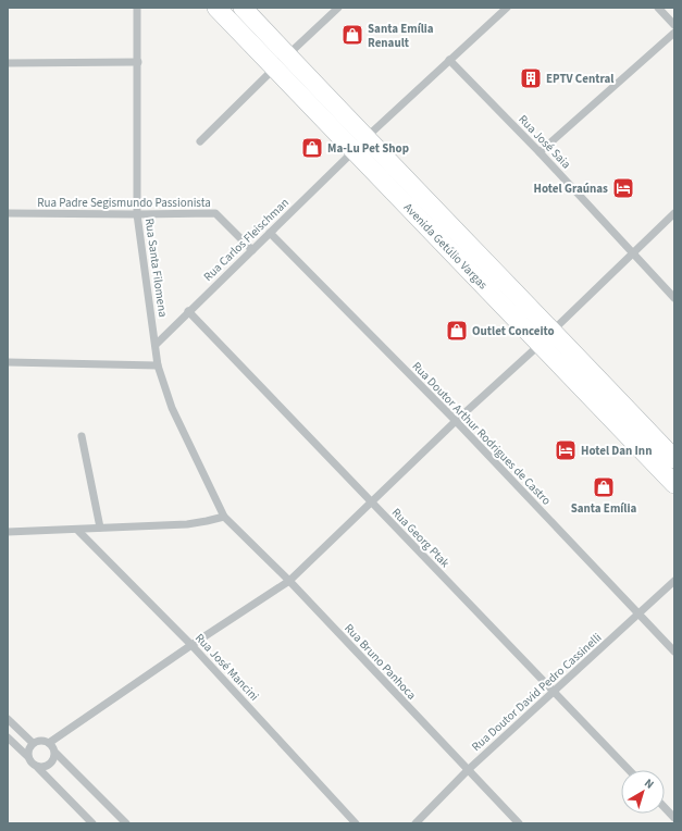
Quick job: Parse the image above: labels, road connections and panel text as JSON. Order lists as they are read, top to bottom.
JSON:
{
  "streets": {
    "main road": ["Avenida Getúlio Vargas"],
    "street": [
      "Rua José Saia",
      "Rua Padre Segismundo Passionista",
      "Rua Carlos Fleischman",
      "Rua Santa Filomena",
      "Rua Doutor Arthur Rodrigues de Castro",
      "Rua Georg Ptak",
      "Rua Bruno Panhoca",
      "Rua José Mancini",
      "Rua Doutor David Pedro Cassinelli"
    ]
  },
  "crossings": [
    ["Rua Padre Segismundo Passionista", "Rua Carlos Fleischman"],
    ["Rua Padre Segismundo Passionista", "Rua Santa Filomena"],
    ["Rua Carlos Fleischman", "Avenida Getúlio Vargas"],
    ["Rua Carlos Fleischman", "Rua Santa Filomena"],
    ["Rua Carlos Fleischman", "Rua Doutor Arthur Rodrigues de Castro"],
    ["Rua Carlos Fleischman", "Rua Georg Ptak"],
    ["Rua Santa Filomena", "Rua Bruno Panhoca"],
    ["Rua Doutor Arthur Rodrigues de Castro", "Rua Doutor David Pedro Cassinelli"],
    ["Rua Georg Ptak", "Rua Doutor David Pedro Cassinelli"],
    ["Rua Bruno Panhoca", "Rua Doutor David Pedro Cassinelli"]
  ],
  "places": {
    "shop": [
      "Santa Emília Renault",
      "Ma-Lu Pet Shop",
      "Outlet Conceito",
      "Santa Emília"
    ],
    "building": ["EPTV Central"],
    "hotel": ["Hotel Graúnas", "Hotel Dan Inn"]
  },
  "north": "top right"
}
